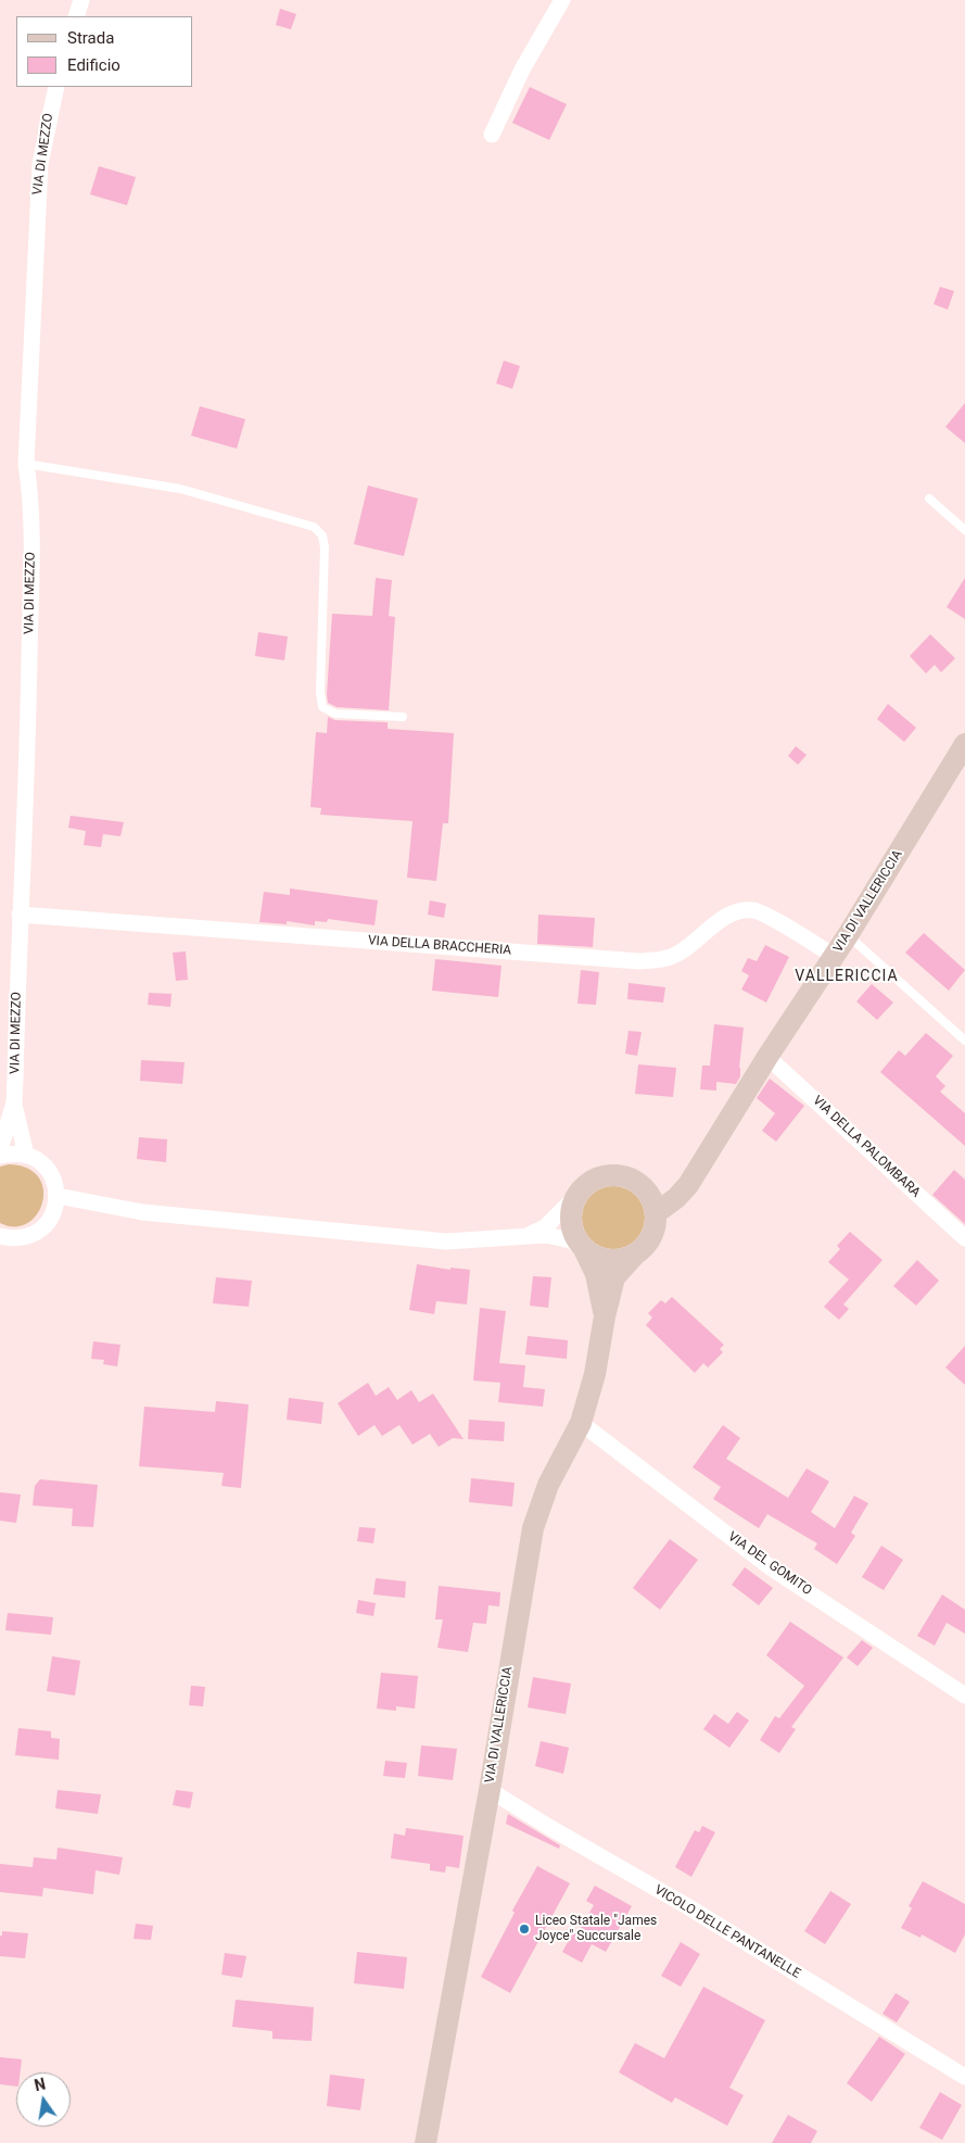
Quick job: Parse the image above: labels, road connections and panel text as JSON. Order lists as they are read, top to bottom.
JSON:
{
  "streets": {
    "street": [
      "VIA DI MEZZO",
      "VIA DI VALLERICCIA",
      "VIA DELLA BRACCHERIA",
      "VIA DELLA PALOMBARA",
      "VIA DEL GOMITO",
      "VICOLO DELLE PANTANELLE"
    ]
  },
  "crossings": [
    ["VIA DI MEZZO", "VIA DELLA BRACCHERIA"],
    ["VIA DI VALLERICCIA", "VIA DELLA BRACCHERIA"],
    ["VIA DI VALLERICCIA", "VIA DELLA PALOMBARA"],
    ["VIA DI VALLERICCIA", "VIA DEL GOMITO"],
    ["VIA DI VALLERICCIA", "VICOLO DELLE PANTANELLE"]
  ],
  "districts": ["VALLERICCIA"],
  "places": ["Liceo Statale \"James Joyce\" Succursale"],
  "legend": ["Strada", "Edificio"],
  "north": "top"
}
